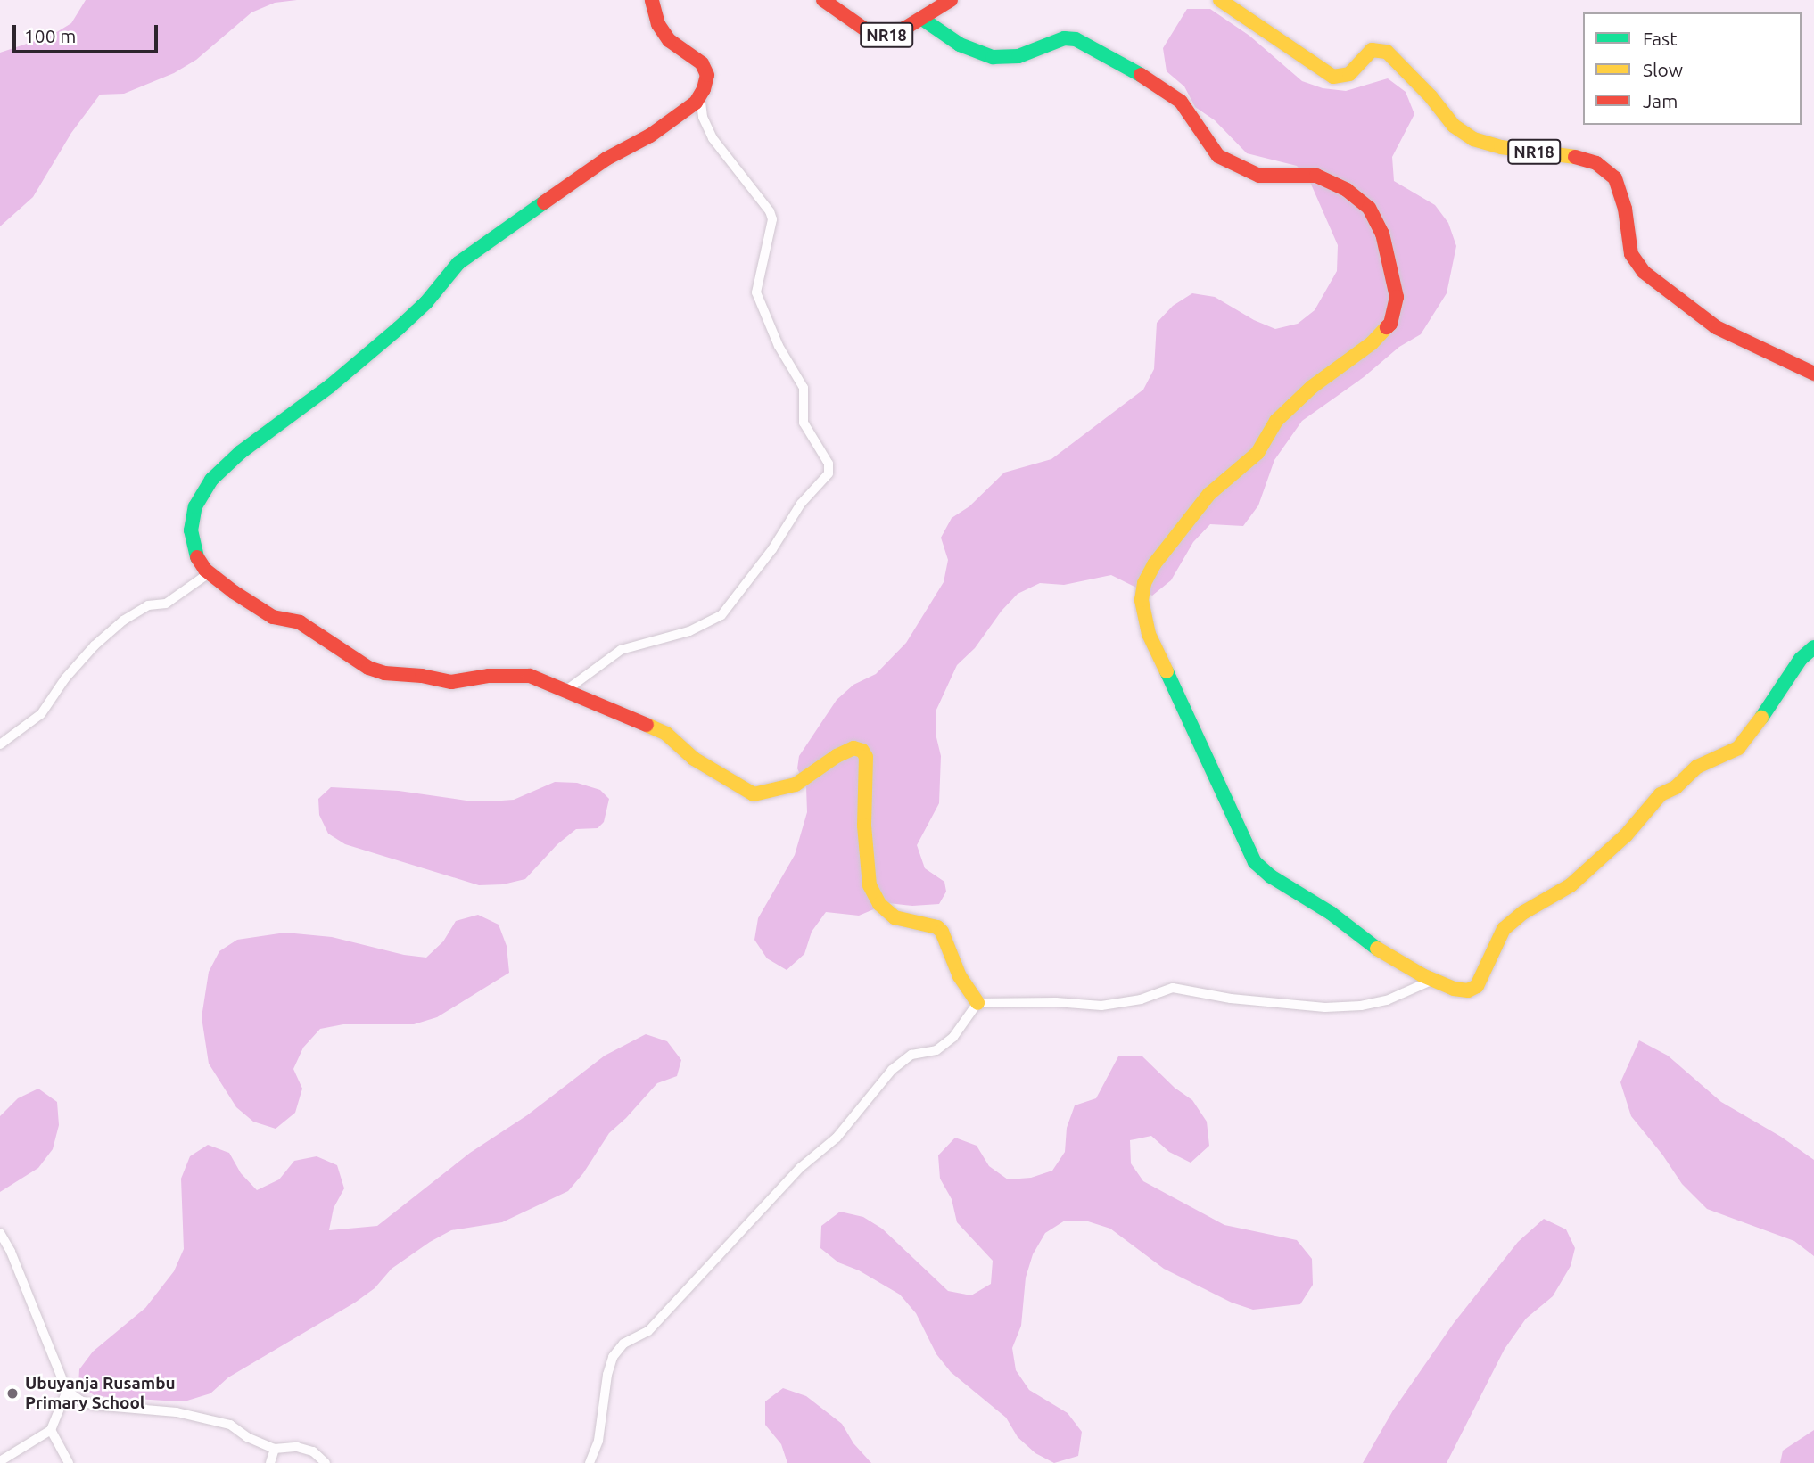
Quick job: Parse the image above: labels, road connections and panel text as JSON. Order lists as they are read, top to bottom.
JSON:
{
  "streets": {
    "street": ["NR18"]
  },
  "places": ["Ubuyanja Rusambu Primary School"],
  "legend": ["Fast", "Slow", "Jam"],
  "scale_bar": "100 m"
}
